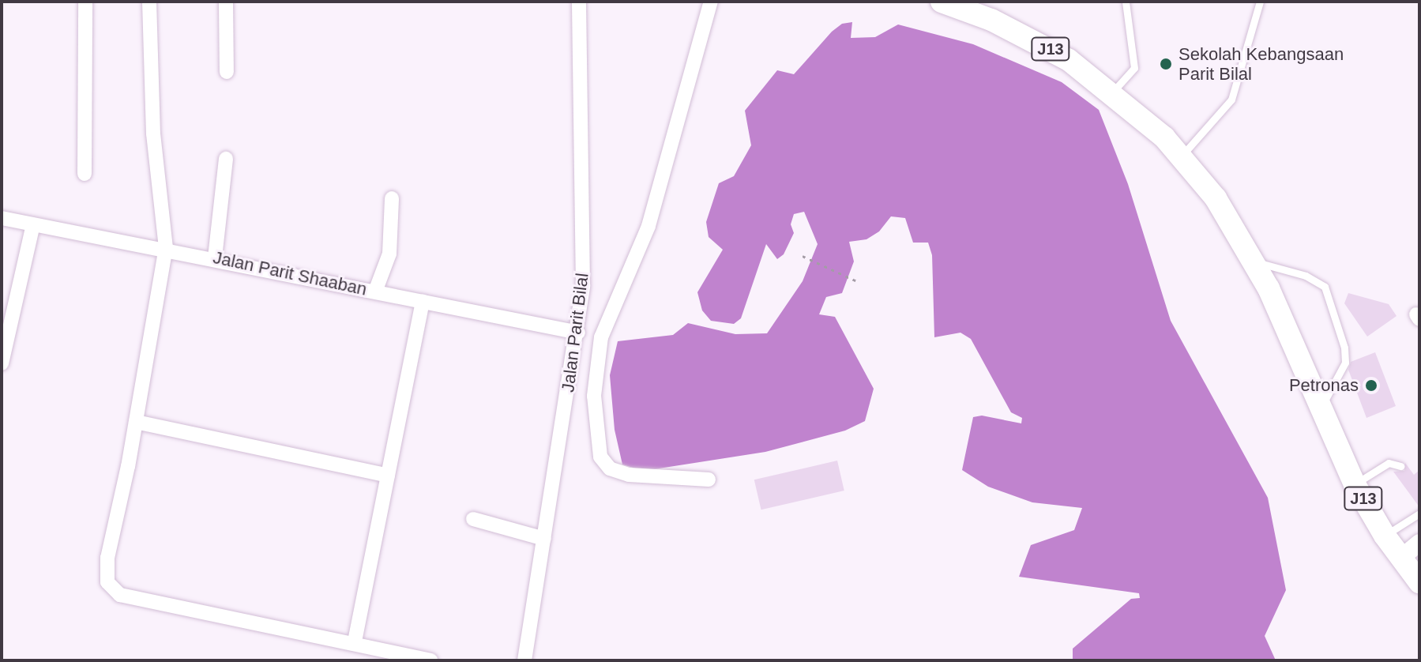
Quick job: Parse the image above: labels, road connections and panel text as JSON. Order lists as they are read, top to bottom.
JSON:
{
  "streets": {
    "main road": ["J13"],
    "street": ["Jalan Parit Shaaban", "Jalan Parit Bilal"]
  },
  "crossings": [
    ["Jalan Parit Shaaban", "Jalan Parit Bilal"]
  ],
  "places": ["Sekolah Kebangsaan Parit Bilal", "Petronas"]
}
